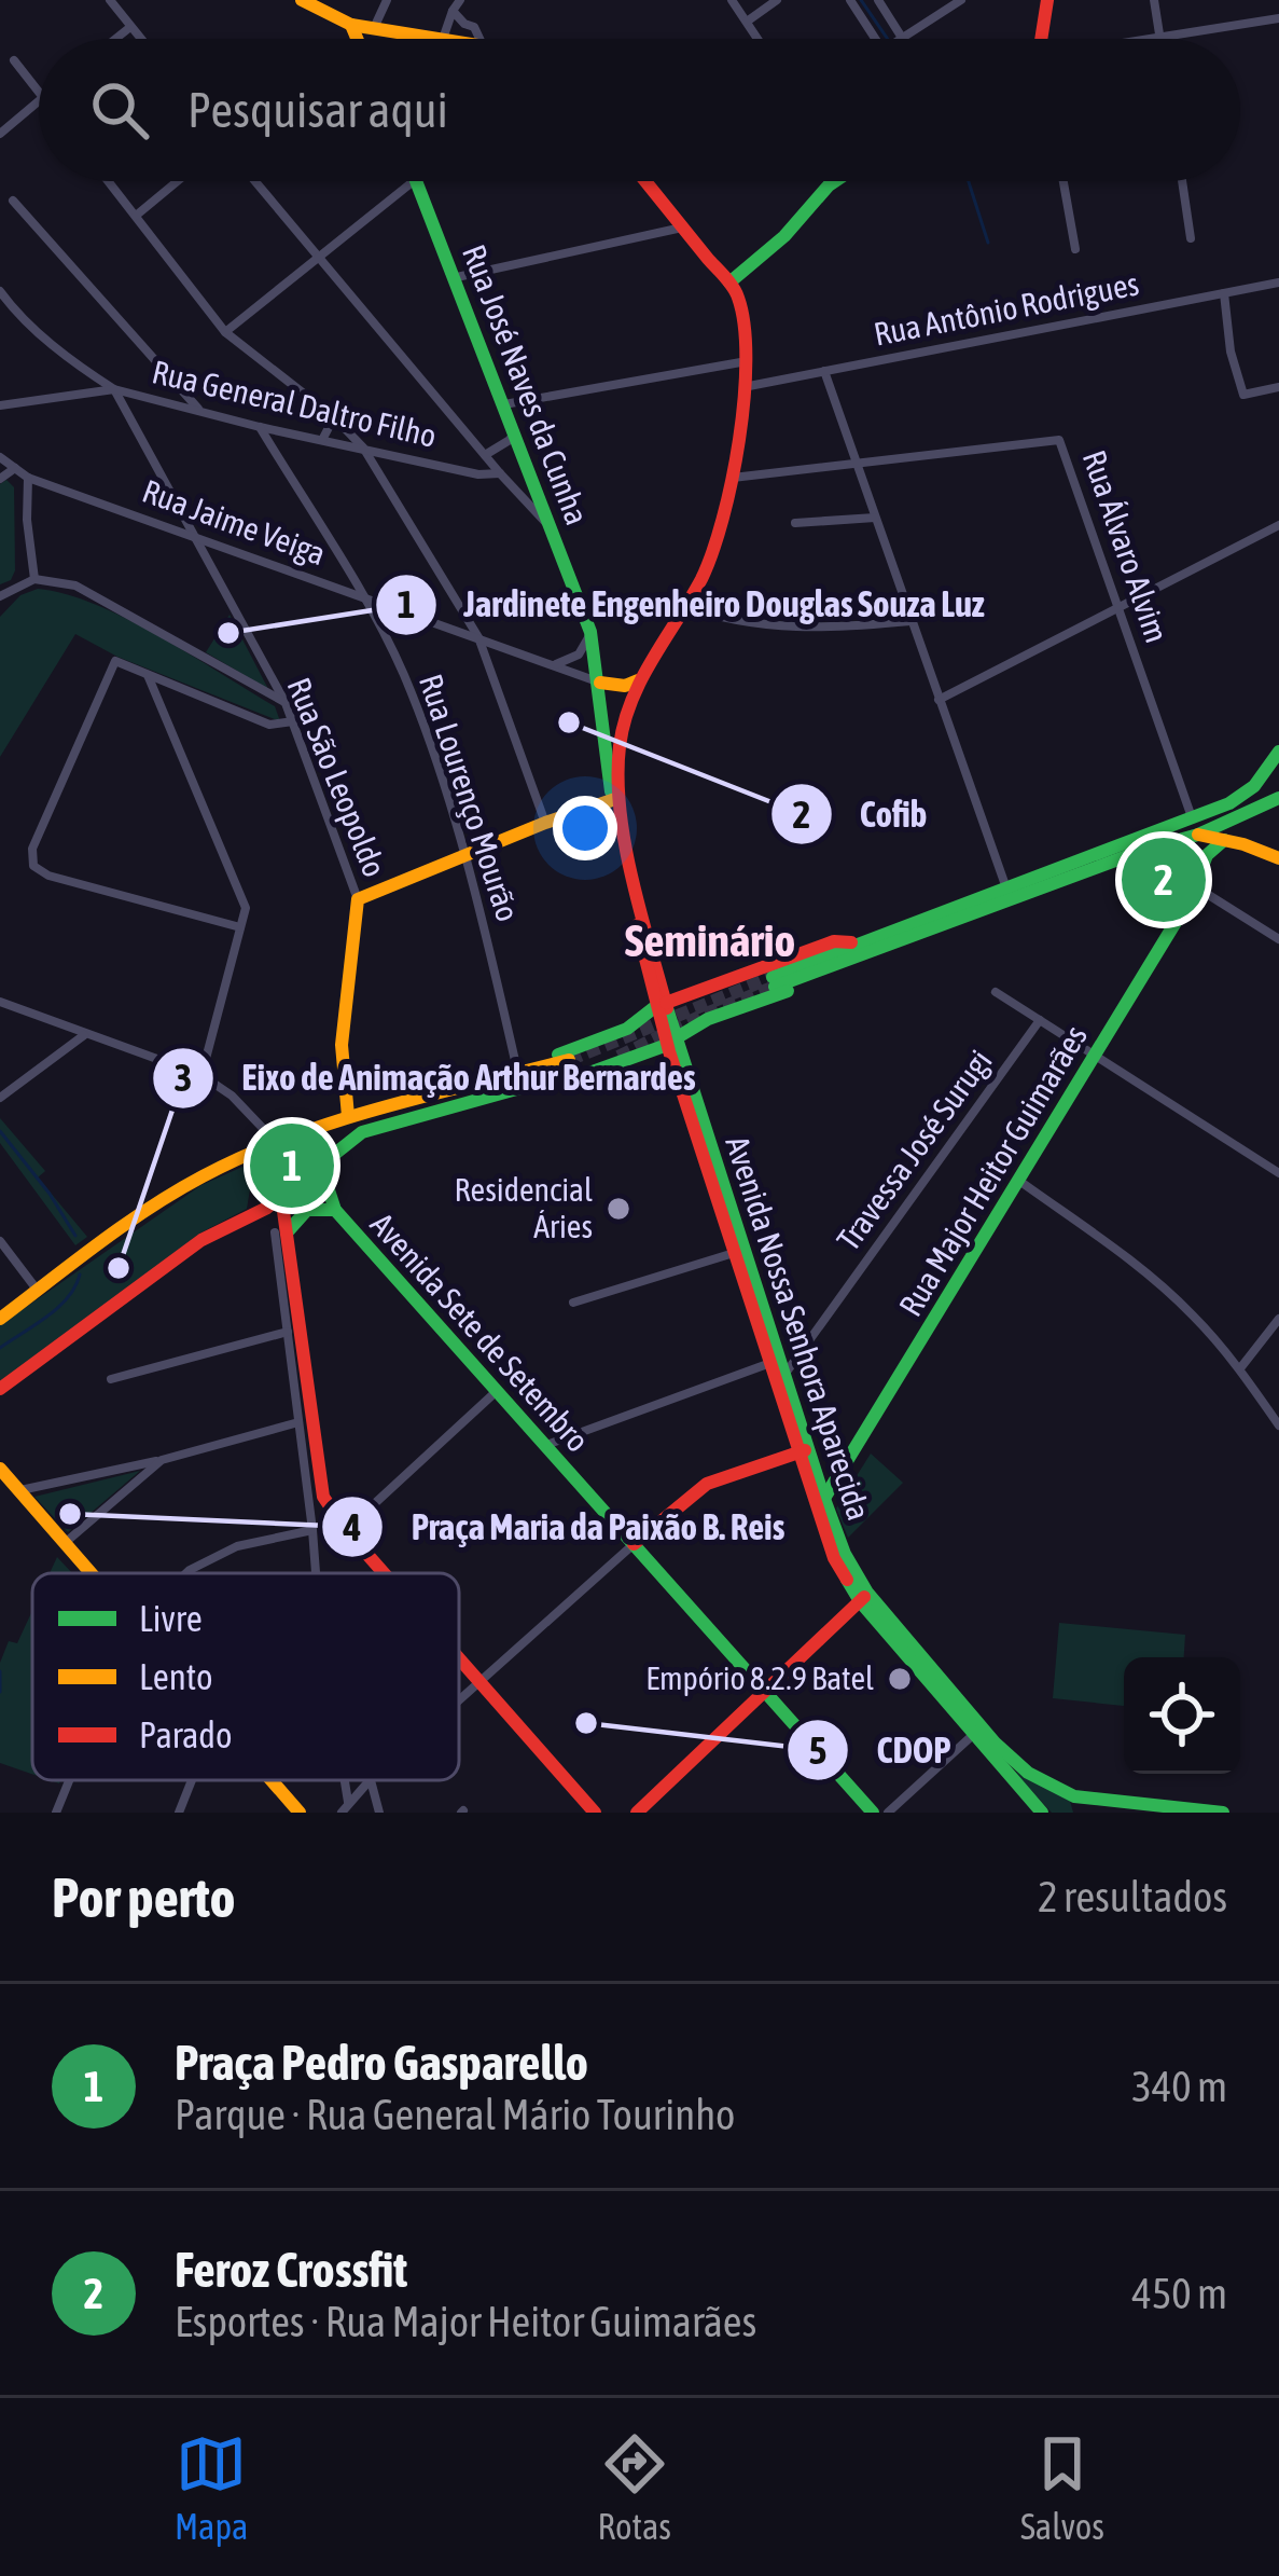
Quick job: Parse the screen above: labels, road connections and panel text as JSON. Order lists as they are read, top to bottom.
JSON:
{
  "streets": {
    "main road": [
      "Rua José Naves da Cunha",
      "Rua Álvaro Alvim",
      "Rua São Leopoldo",
      "Rua Major Heitor Guimarães",
      "Avenida Nossa Senhora Aparecida",
      "Avenida Sete de Setembro"
    ],
    "street": [
      "Rua Antônio Rodrigues",
      "Rua General Daltro Filho",
      "Rua Jaime Veiga",
      "Rua Lourenço Mourão",
      "Travessa José Surugi"
    ]
  },
  "crossings": [
    ["Rua Antônio Rodrigues", "Avenida Nossa Senhora Aparecida"],
    ["Rua José Naves da Cunha", "Rua Jaime Veiga"],
    ["Rua José Naves da Cunha", "Avenida Nossa Senhora Aparecida"],
    ["Rua General Daltro Filho", "Rua São Leopoldo"],
    ["Rua General Daltro Filho", "Rua Lourenço Mourão"],
    ["Rua Jaime Veiga", "Rua São Leopoldo"],
    ["Rua Jaime Veiga", "Rua Lourenço Mourão"],
    ["Rua Álvaro Alvim", "Avenida Nossa Senhora Aparecida"],
    ["Travessa José Surugi", "Avenida Nossa Senhora Aparecida"],
    ["Rua Major Heitor Guimarães", "Avenida Nossa Senhora Aparecida"]
  ],
  "districts": ["Seminário"],
  "places": [
    "Jardinete Engenheiro Douglas Souza Luz",
    "Cofib",
    "Residencial Áries",
    "Eixo de Animação Arthur Bernardes",
    "Praça Maria da Paixão B. Reis",
    "Empório 8.2.9 Batel",
    "CDOP"
  ],
  "legend": ["Livre", "Lento", "Parado"],
  "page": {
    "search": "Pesquisar aqui",
    "pins": ["2", "1"],
    "heading": ["Por perto", "2 resultados"],
    "list": [
      {
        "mark": "1",
        "name": "Praça Pedro Gasparello",
        "note": "Parque · Rua General Mário Tourinho",
        "value": "340 m"
      },
      {
        "mark": "2",
        "name": "Feroz Crossfit",
        "note": "Esportes · Rua Major Heitor Guimarães",
        "value": "450 m"
      }
    ],
    "nav": ["Mapa", "Rotas", "Salvos"]
  }
}
